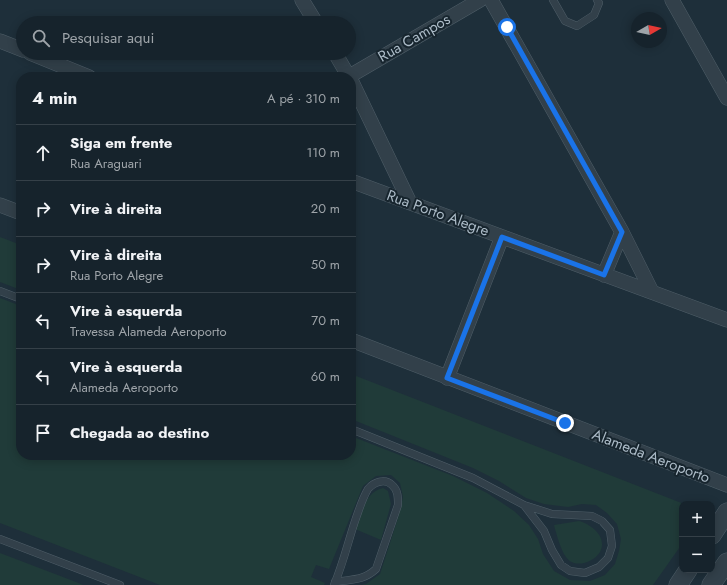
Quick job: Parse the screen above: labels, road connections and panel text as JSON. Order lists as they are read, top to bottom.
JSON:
{
  "streets": {
    "street": ["Rua Campos", "Rua Porto Alegre", "Alameda Aeroporto"]
  },
  "north": "right",
  "page": {
    "search": "Pesquisar aqui",
    "heading": ["4 min", "A pé · 310 m"],
    "list": [
      ["Siga em frente", "Rua Araguari", "110 m"],
      ["Vire à direita", "20 m"],
      ["Vire à direita", "Rua Porto Alegre", "50 m"],
      ["Vire à esquerda", "Travessa Alameda Aeroporto", "70 m"],
      ["Vire à esquerda", "Alameda Aeroporto", "60 m"],
      "Chegada ao destino"
    ],
    "map_buttons": ["+", "−"]
  }
}
